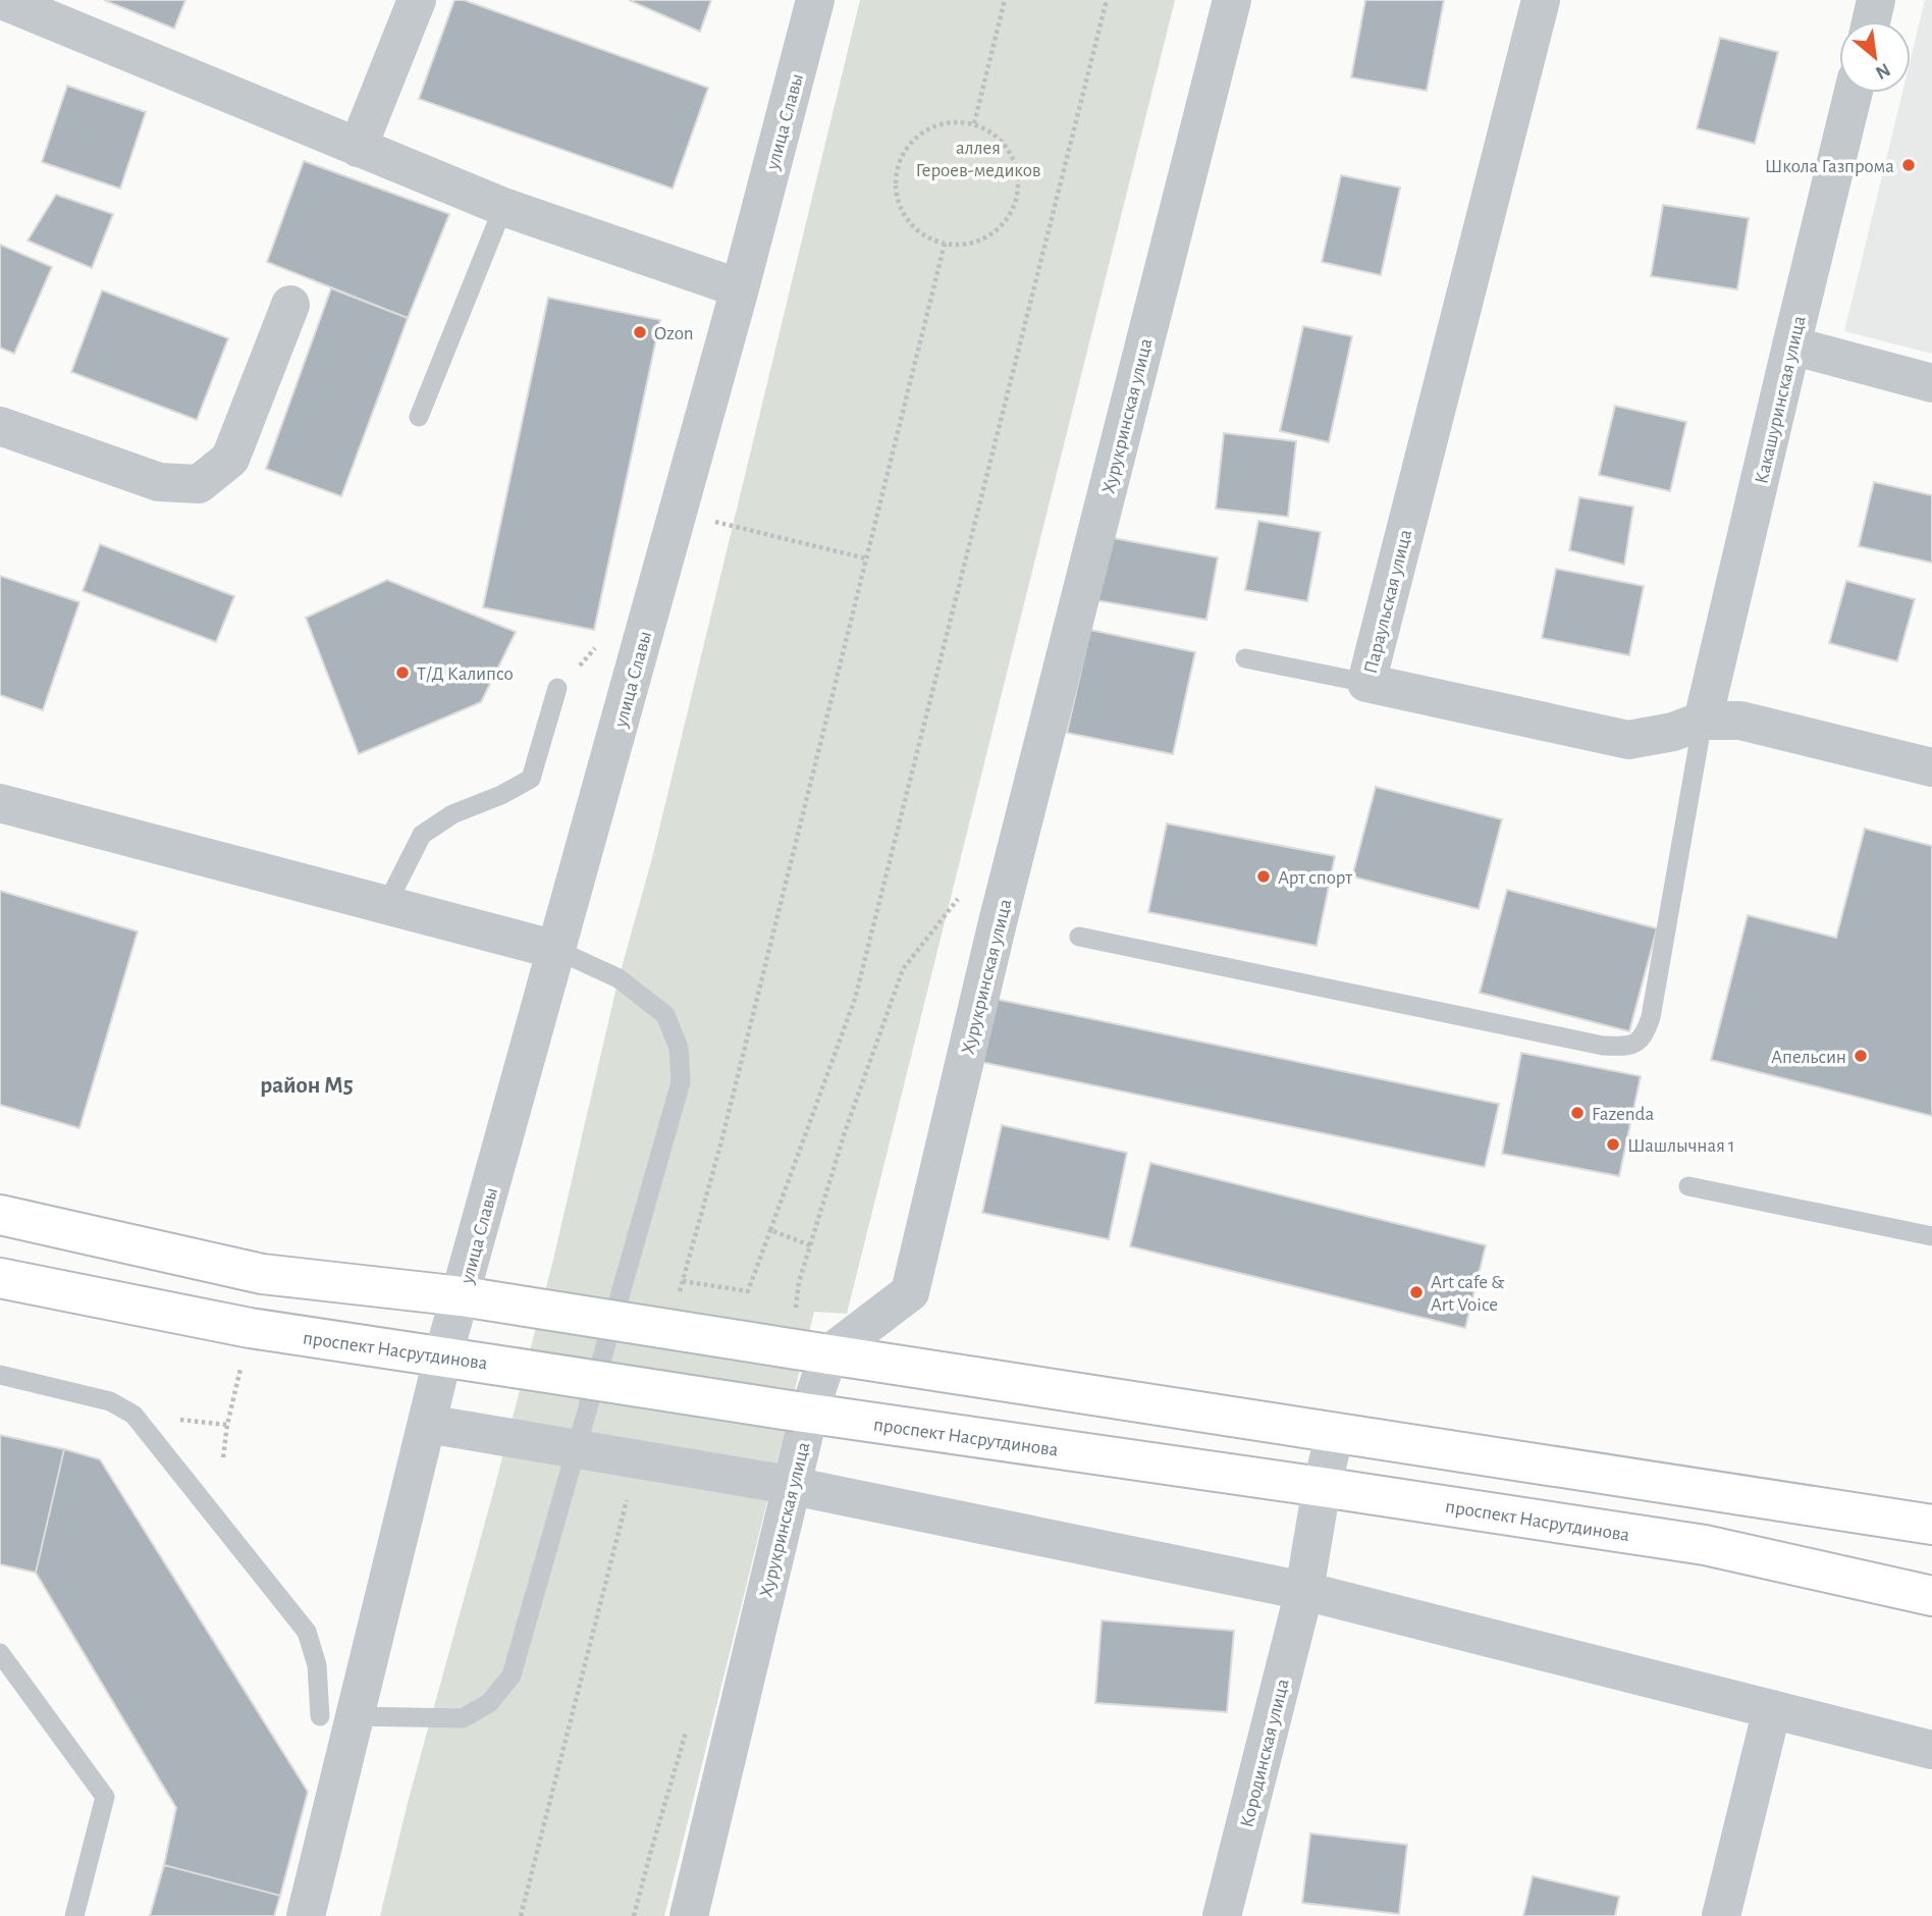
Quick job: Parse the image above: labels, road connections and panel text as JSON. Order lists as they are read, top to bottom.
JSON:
{
  "streets": {
    "main road": ["проспект Насрутдинова"],
    "street": [
      "улица Славы",
      "Какашуринская улица",
      "Хурукринская улица",
      "Параульская улица",
      "Кородинская улица"
    ]
  },
  "crossings": [
    ["улица Славы", "проспект Насрутдинова"],
    ["Какашуринская улица", "Параульская улица"],
    ["Хурукринская улица", "проспект Насрутдинова"],
    ["проспект Насрутдинова", "Кородинская улица"]
  ],
  "districts": ["район М5"],
  "parks": ["аллея Героев-медиков"],
  "places": [
    "Школа Газпрома",
    "Ozon",
    "Т/Д Калипсо",
    "Арт спорт",
    "Апельсин",
    "Fazenda",
    "Шашлычная 1",
    "Art cafe & Art Voice"
  ],
  "north": "bottom right"
}
